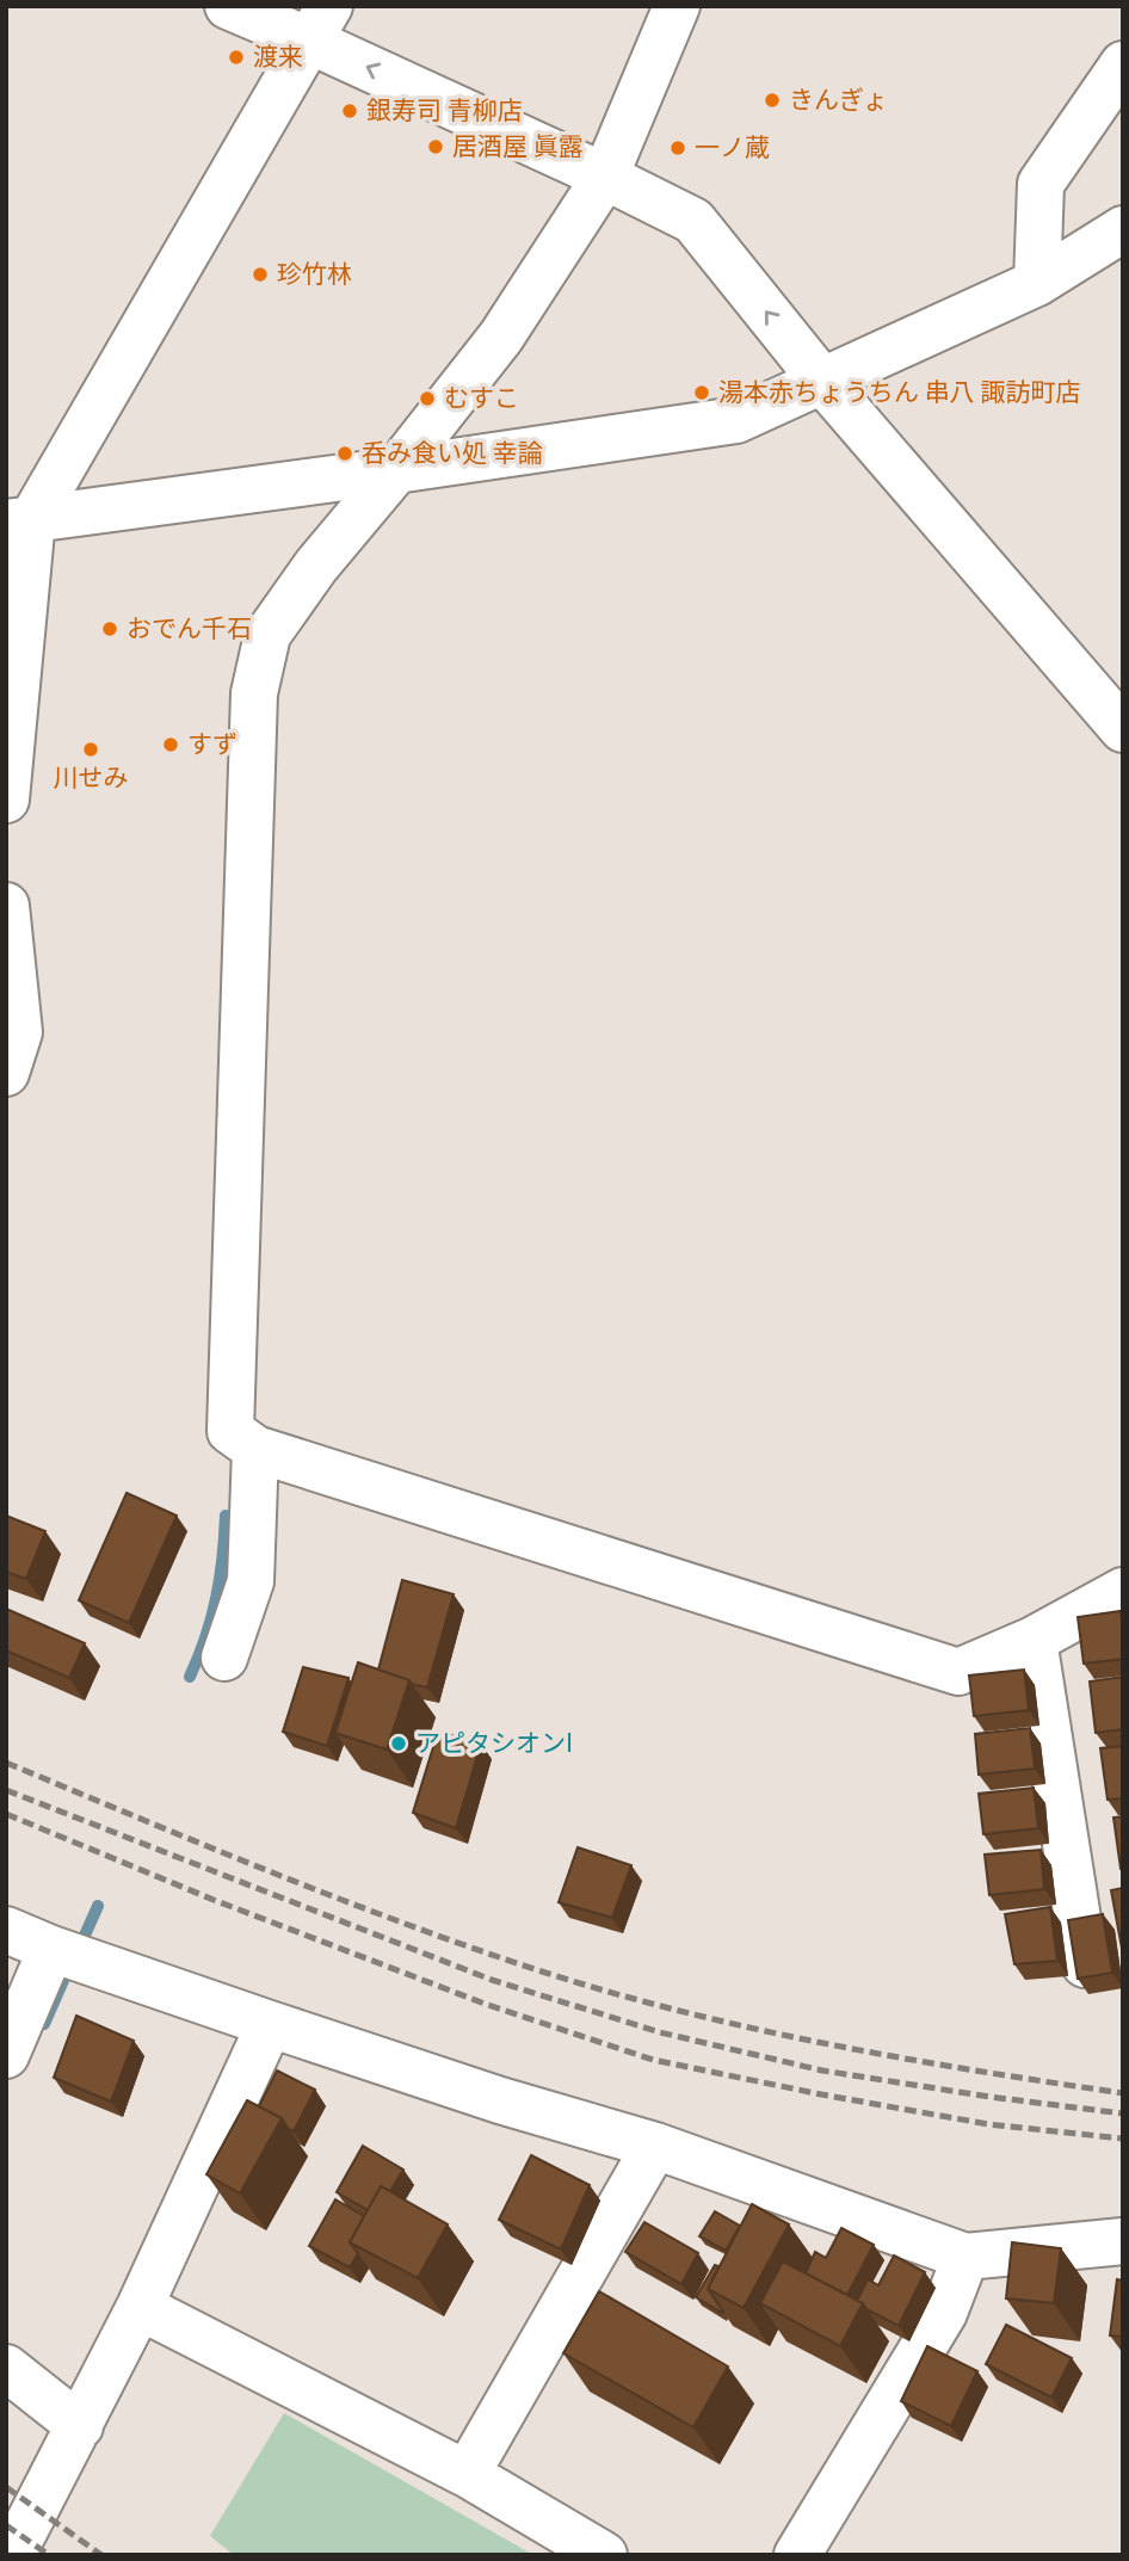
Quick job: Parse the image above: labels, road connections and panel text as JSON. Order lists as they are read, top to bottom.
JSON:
{
  "places": [
    "渡来",
    "きんぎょ",
    "銀寿司 青柳店",
    "居酒屋 眞露",
    "一ノ蔵",
    "珍竹林",
    "湯本赤ちょうちん 串八 諏訪町店",
    "むすこ",
    "呑み食い処 幸論",
    "おでん千石",
    "すず",
    "川せみ",
    "アピタシオンI"
  ]
}
